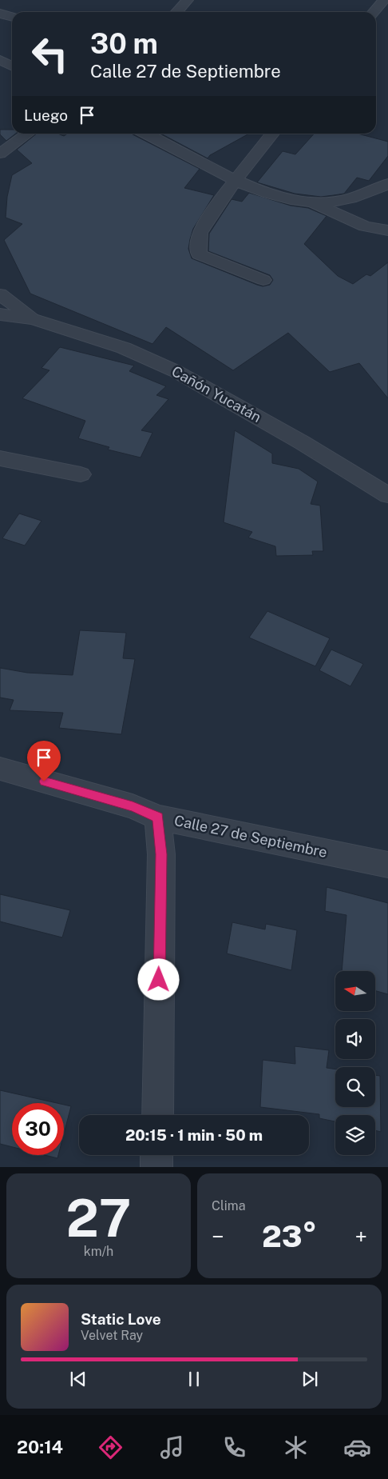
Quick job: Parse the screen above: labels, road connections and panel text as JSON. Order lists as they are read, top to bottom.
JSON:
{
  "streets": {
    "street": ["Cañón Yucatán", "Calle 27 de Septiembre"]
  },
  "north": "left",
  "page": {
    "turn": ["30 m", "Calle 27 de Septiembre"],
    "then": "Luego",
    "limit": "30",
    "trip": "20:15 · 1 min · 50 m",
    "tile": [
      ["27", "km/h"],
      "Clima"
    ],
    "heat": ["−", "23°", "+"],
    "song": ["Static Love", "Velvet Ray"],
    "tabs": "20:14"
  }
}
